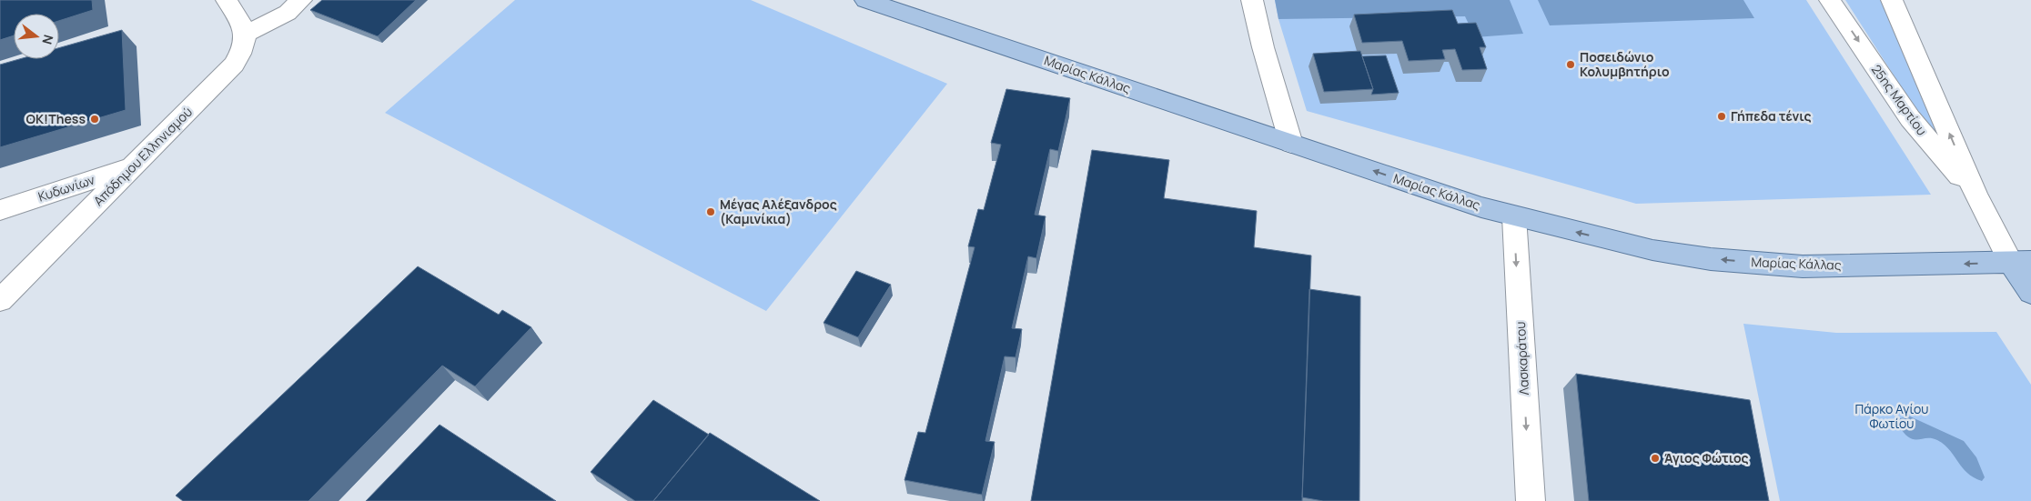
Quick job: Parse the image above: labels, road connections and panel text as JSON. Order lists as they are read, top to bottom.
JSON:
{
  "streets": {
    "main road": ["Μαρίας Κάλλας", "25ης Μαρτίου"],
    "street": ["Απόδημου Ελληνισμού", "Κυδωνίων", "Λασκαράτου"]
  },
  "crossings": [
    ["Μαρίας Κάλλας", "25ης Μαρτίου"],
    ["Μαρίας Κάλλας", "Λασκαράτου"],
    ["Απόδημου Ελληνισμού", "Κυδωνίων"]
  ],
  "one_way": ["Μαρίας Κάλλας", "Λασκαράτου"],
  "parks": ["Πάρκο Αγίου Φωτίου"],
  "places": [
    "Ποσειδώνιο Κολυμβητήριο",
    "Γήπεδα τένις",
    "OK!Thess",
    "Μέγας Αλέξανδρος (Καμινίκια)",
    "Άγιος Φώτιος"
  ],
  "north": "right"
}
